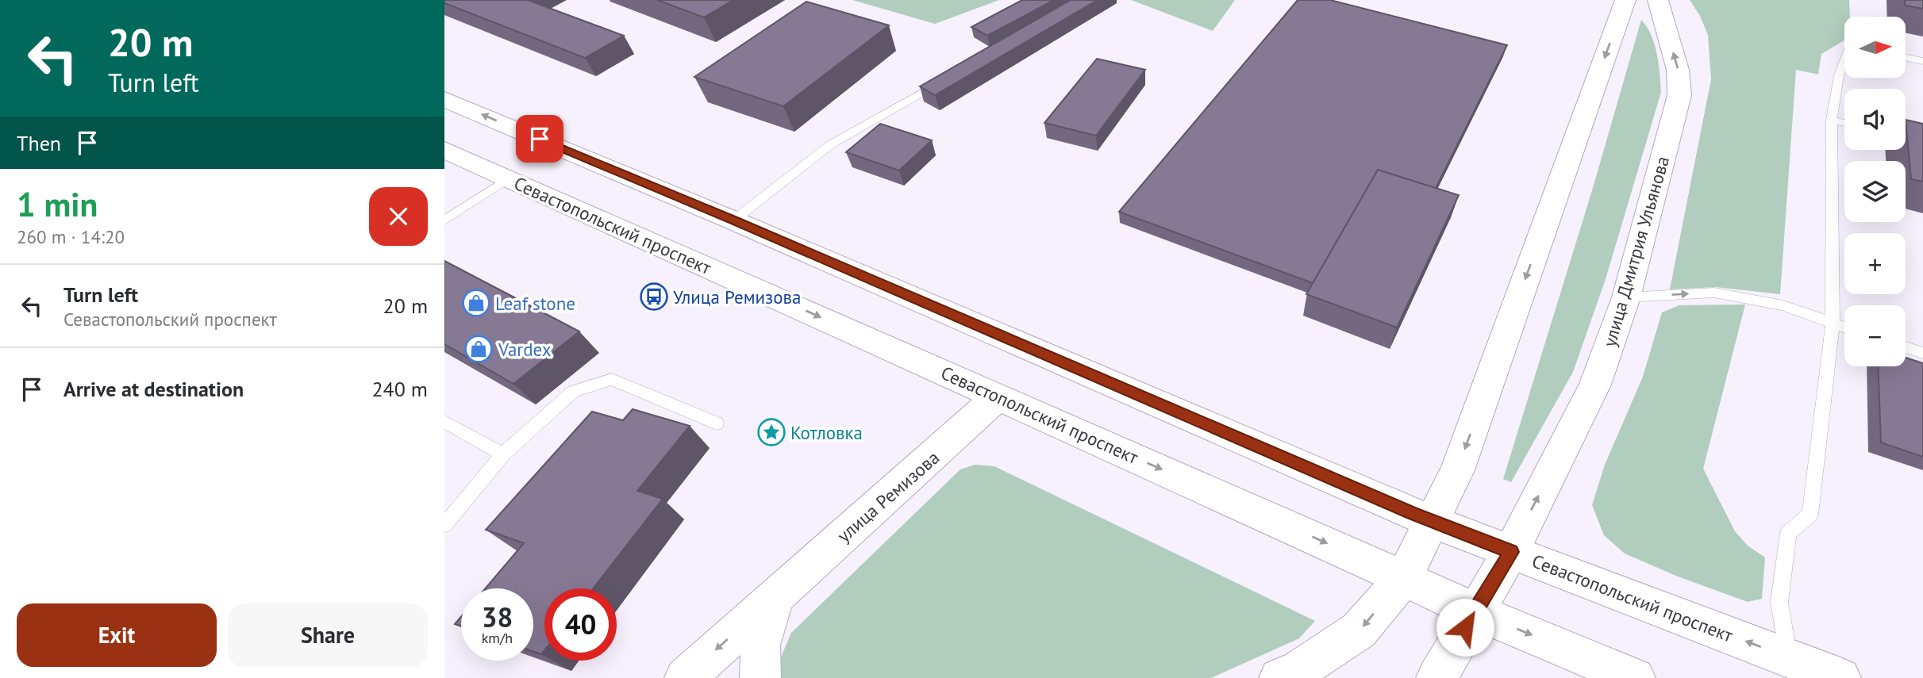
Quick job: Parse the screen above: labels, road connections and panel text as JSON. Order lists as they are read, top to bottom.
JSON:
{
  "streets": {
    "main road": ["Севастопольский проспект", "улица Дмитрия Ульянова", "улица Ремизова"]
  },
  "crossings": [
    ["Севастопольский проспект", "улица Дмитрия Ульянова"],
    ["Севастопольский проспект", "улица Ремизова"]
  ],
  "places": {
    "bus stop": ["Улица Ремизова"],
    "shop": ["Leaf stone", "Vardex"],
    "place": ["Котловка"]
  },
  "north": "right",
  "page": {
    "turn": ["20 m", "Turn left"],
    "map_buttons": ["+", "−"],
    "then": "Then",
    "heading": ["1 min", "260 m · 14:20"],
    "list": [
      {
        "name": "Turn left",
        "note": "Севастопольский проспект",
        "value": "20 m"
      },
      {
        "name": "Arrive at destination",
        "value": "240 m"
      }
    ],
    "speed": "38 km/h",
    "limit": "40",
    "buttons": ["Exit", "Share"]
  }
}
